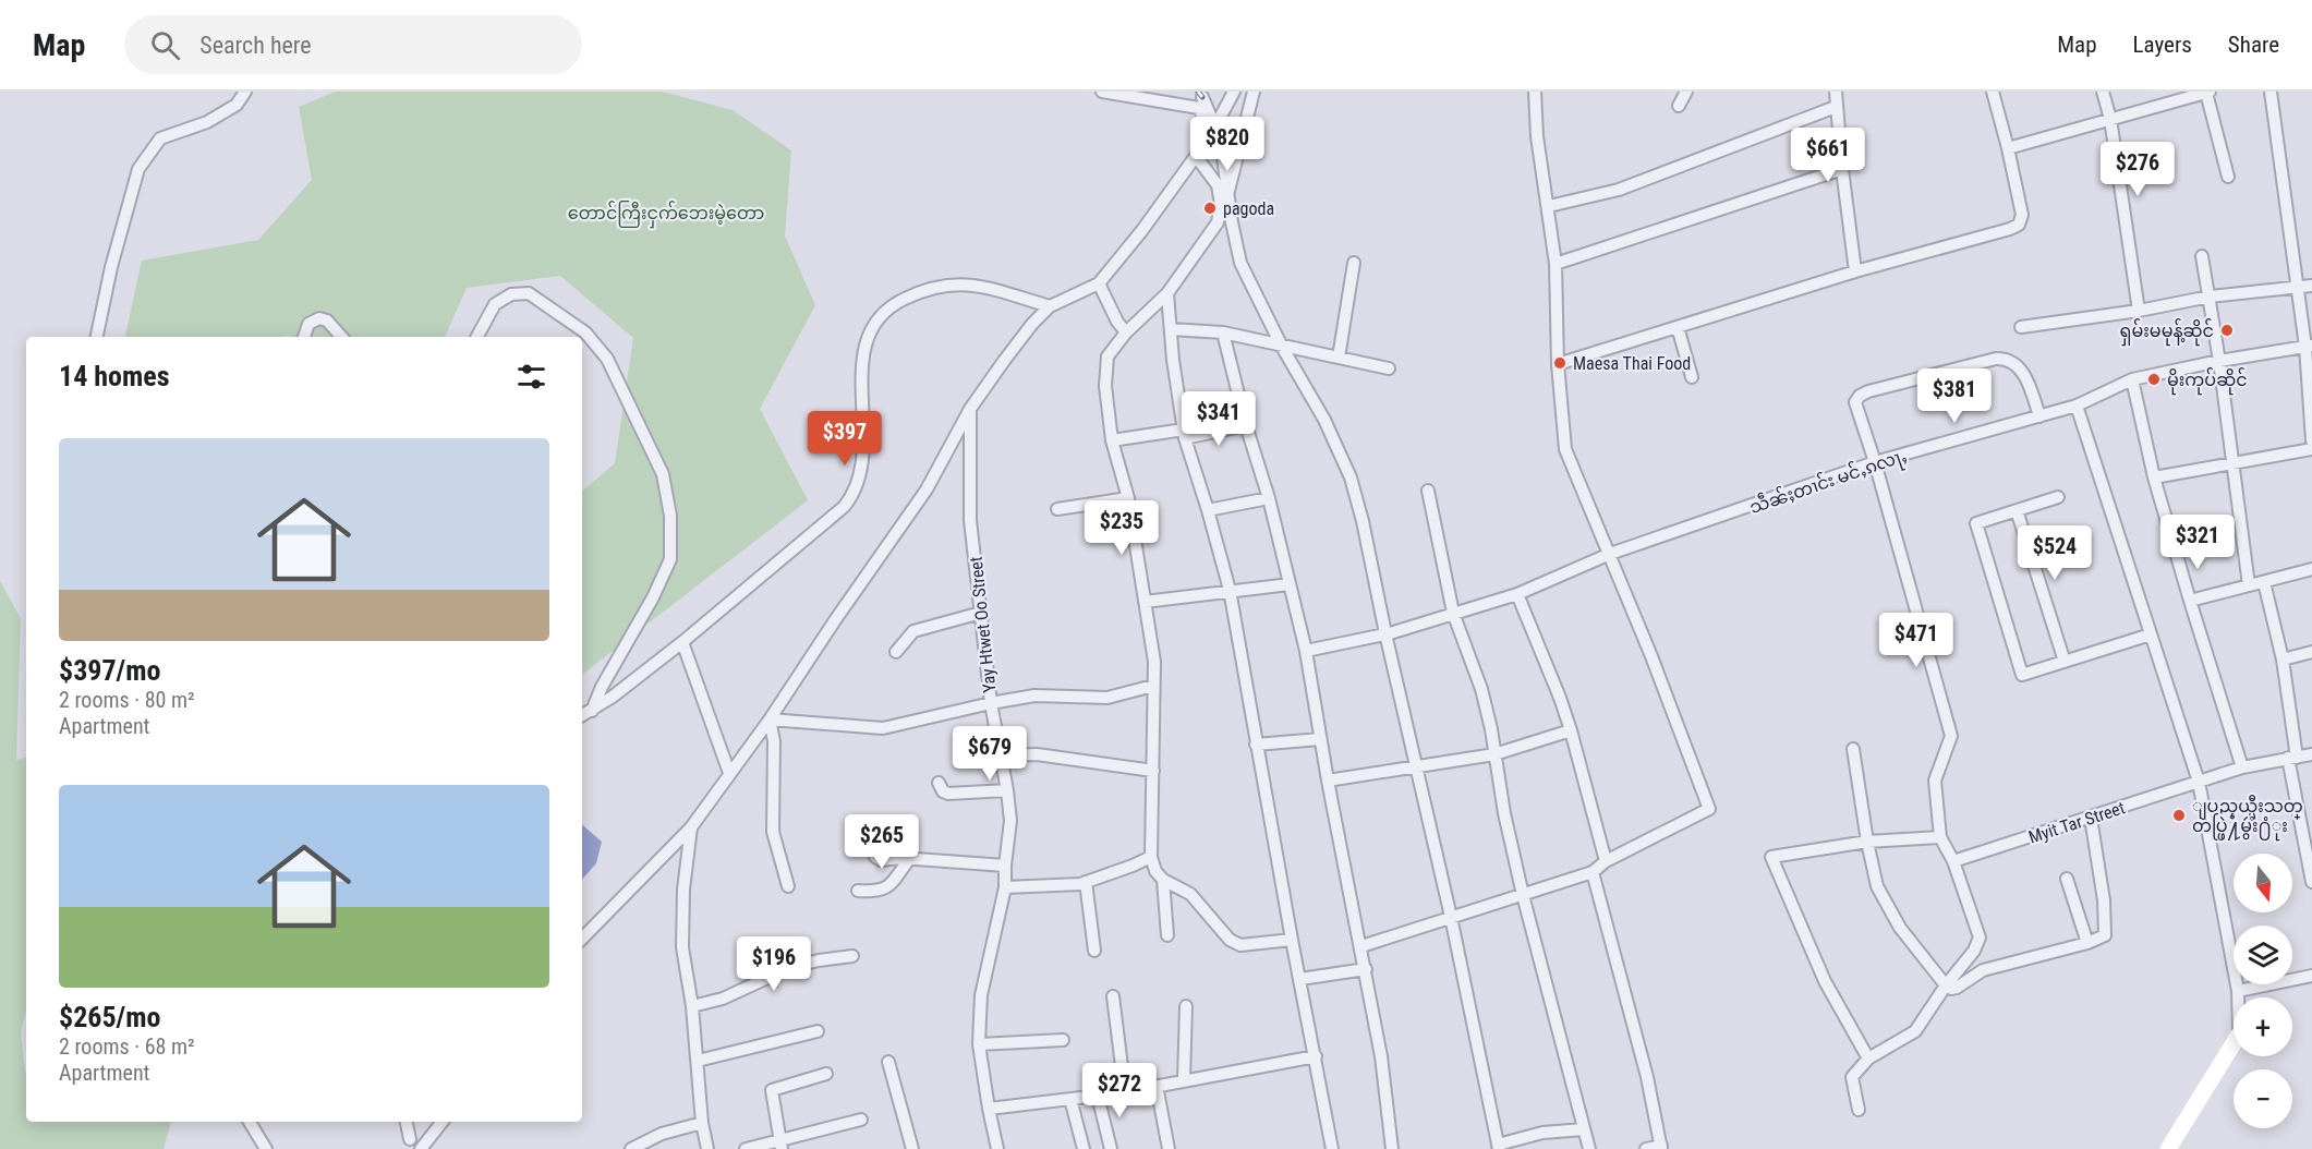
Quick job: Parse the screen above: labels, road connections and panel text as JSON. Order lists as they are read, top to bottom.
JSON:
{
  "streets": {
    "street": ["သဵၼ်ႈတၢင်း မင်ႇၵလႃႇ", "Yay Htwet Oo Street", "Myit Tar Street"]
  },
  "parks": ["တောင်ကြီးငှက်ဘေးမဲ့တော"],
  "places": [
    "pagoda",
    "ရှမ်းမမုန့်ဆိုင်",
    "Maesa Thai Food",
    "မိုးကုပ်ဆိုင်",
    "ျပည္နယ္မီးသတ္ တပ္ဖြဲ႔မွဴး႐ံုး"
  ],
  "north": "bottom",
  "page": {
    "header": "Map",
    "search": "Search here",
    "nav": ["Map", "Layers", "Share"],
    "price": [
      "$820",
      "$661",
      "$276",
      "$381",
      "$341",
      "$397",
      "$235",
      "$321",
      "$524",
      "$471",
      "$679",
      "$265",
      "$196",
      "$272"
    ],
    "heading": "14 homes",
    "list": [
      {
        "name": "$397/mo",
        "note": "2 rooms · 80 m² · Apartment"
      },
      {
        "name": "$265/mo",
        "note": "2 rooms · 68 m² · Apartment"
      }
    ],
    "map_buttons": ["+", "−"]
  }
}
